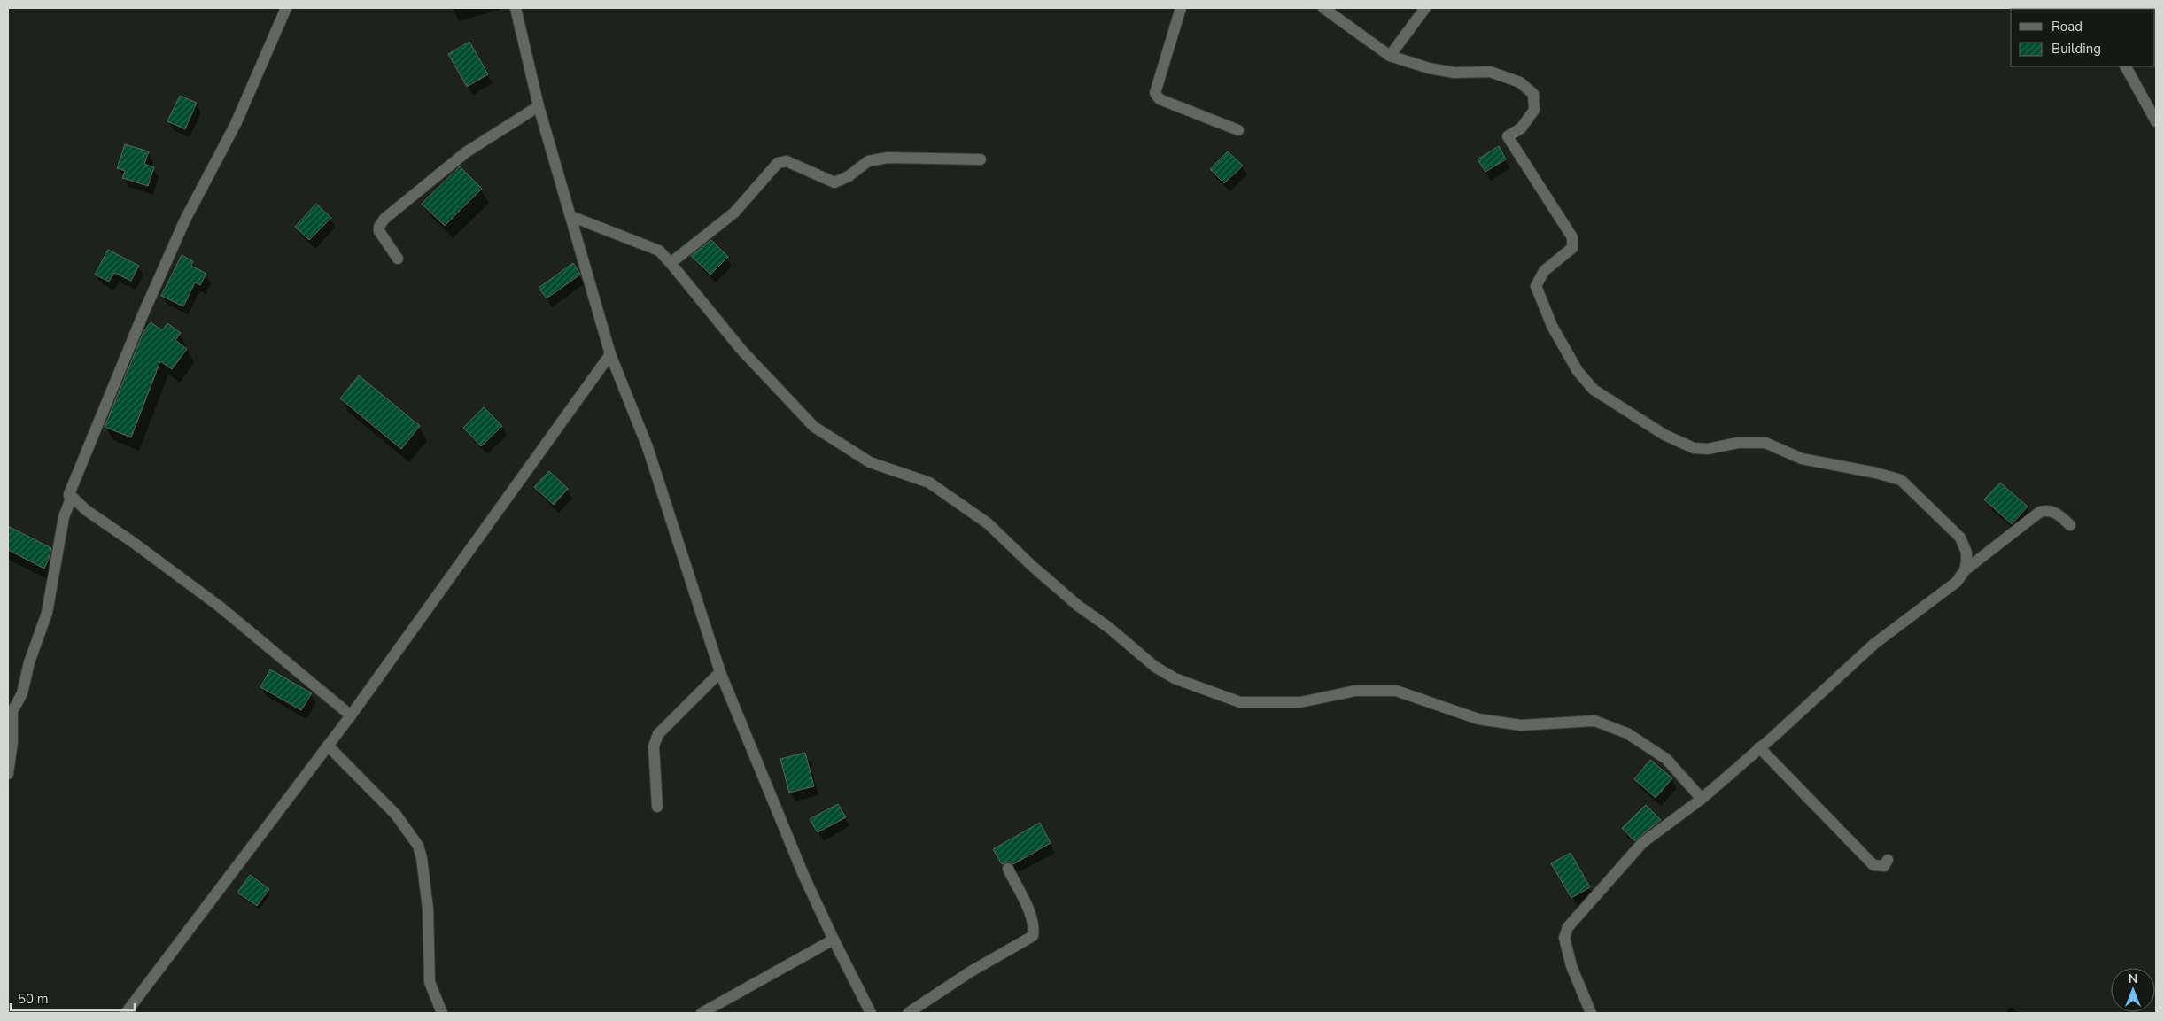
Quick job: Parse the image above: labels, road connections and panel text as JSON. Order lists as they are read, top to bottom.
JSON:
{
  "legend": ["Road", "Building"],
  "scale_bar": "50 m",
  "north": "top"
}
